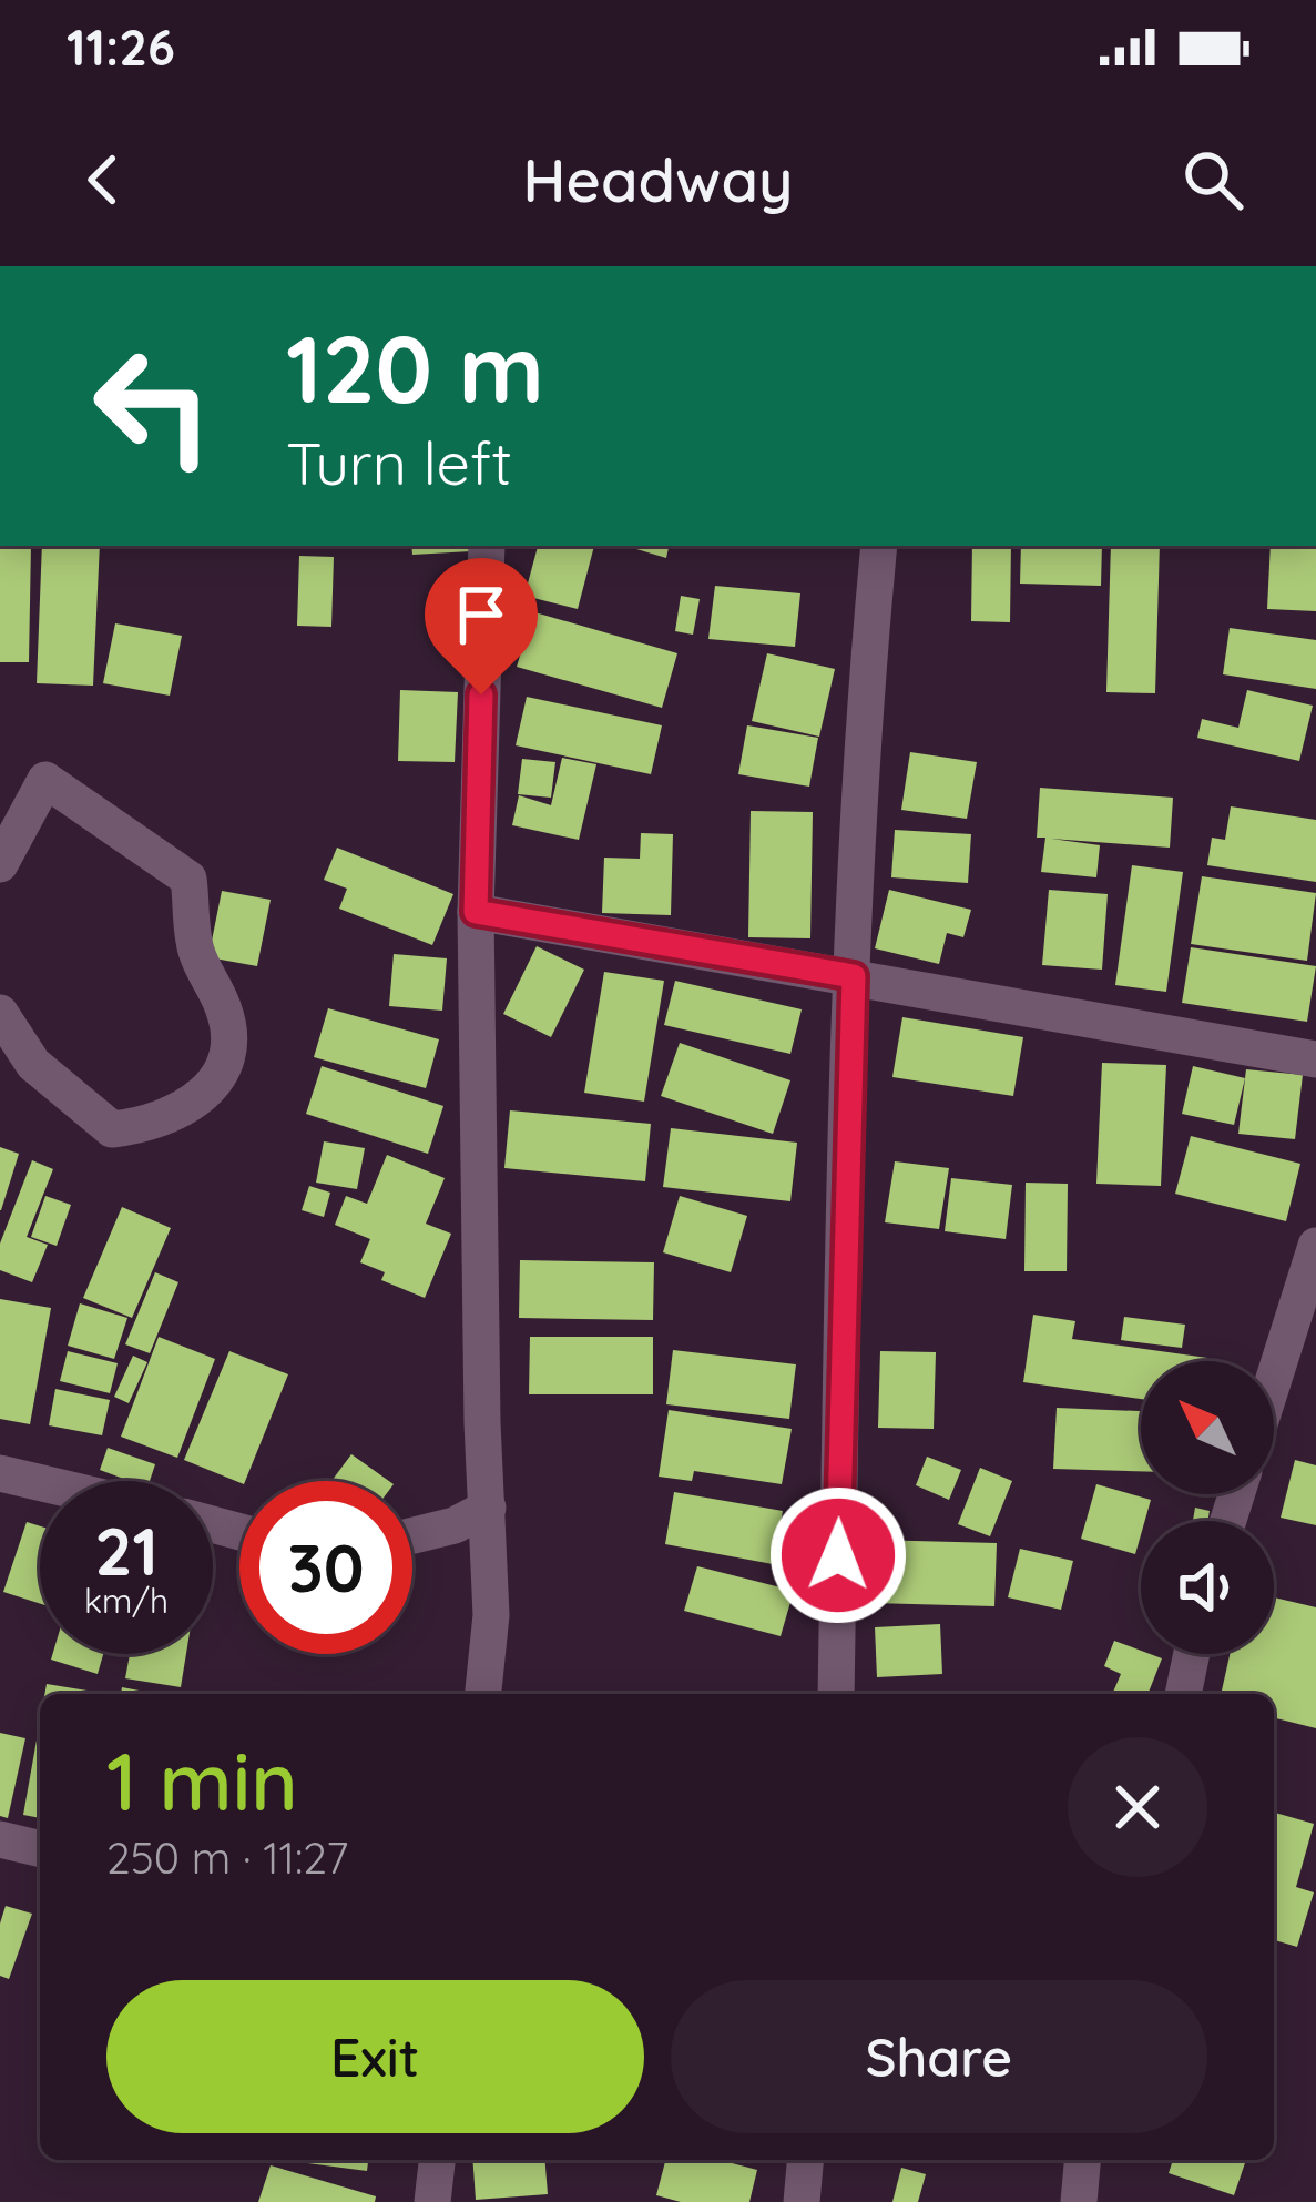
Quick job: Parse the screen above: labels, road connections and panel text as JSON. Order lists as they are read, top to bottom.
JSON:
{
  "north": "top left",
  "page": {
    "status": "11:26",
    "header": "Headway",
    "turn": ["120 m", "Turn left"],
    "speed": "21 km/h",
    "limit": "30",
    "heading": ["1 min", "250 m · 11:27"],
    "buttons": ["Exit", "Share"]
  }
}
